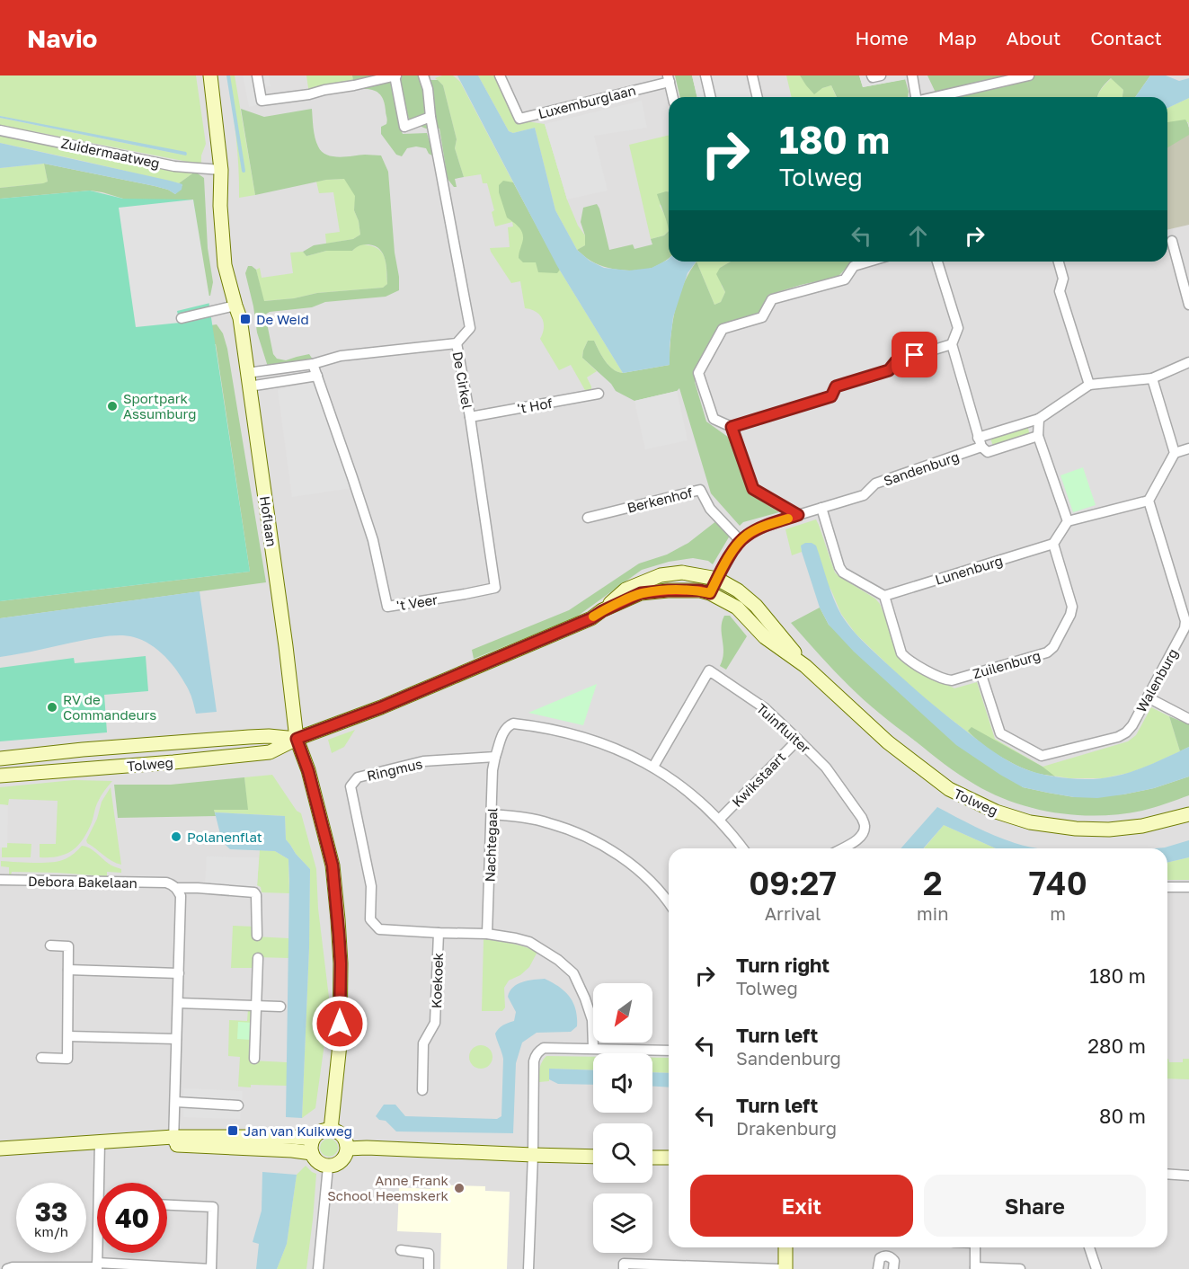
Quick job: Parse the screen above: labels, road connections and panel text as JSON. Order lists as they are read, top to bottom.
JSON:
{
  "streets": {
    "main road": ["Hoflaan", "Tolweg"],
    "street": [
      "Luxemburglaan",
      "Zuidermaatweg",
      "De Cirkel",
      "'t Hof",
      "Sandenburg",
      "Berkenhof",
      "Lunenburg",
      "'t Veer",
      "Zuilenburg",
      "Walenburg",
      "Tuinfluiter",
      "Ringmus",
      "Kwikstaart",
      "Nachtegaal",
      "Debora Bakelaan",
      "Koekoek"
    ]
  },
  "crossings": [
    ["Zuidermaatweg", "Hoflaan"],
    ["De Cirkel", "'t Hof"],
    ["De Cirkel", "'t Veer"],
    ["'t Hof", "'t Veer"],
    ["Sandenburg", "Berkenhof"],
    ["Sandenburg", "Walenburg"],
    ["Sandenburg", "Tolweg"],
    ["Hoflaan", "Tolweg"],
    ["Lunenburg", "Zuilenburg"],
    ["Zuilenburg", "Walenburg"],
    ["Tuinfluiter", "Kwikstaart"],
    ["Ringmus", "Nachtegaal"],
    ["Ringmus", "Koekoek"]
  ],
  "places": {
    "transit": ["De Weid", "Jan van Kuikweg"],
    "other": [
      "Sportpark Assumburg",
      "RV de Commandeurs",
      "Polanenflat",
      "Anne Frank School Heemskerk"
    ]
  },
  "north": "bottom left",
  "page": {
    "header": "Navio",
    "nav": [
      "Home",
      "Map",
      "About",
      "Contact"
    ],
    "turn": ["180 m", "Tolweg"],
    "eta": [
      "09:27",
      "Arrival",
      "2",
      "min",
      "740",
      "m"
    ],
    "list": [
      {
        "name": "Turn right",
        "note": "Tolweg",
        "value": "180 m"
      },
      {
        "name": "Turn left",
        "note": "Sandenburg",
        "value": "280 m"
      },
      {
        "name": "Turn left",
        "note": "Drakenburg",
        "value": "80 m"
      }
    ],
    "buttons": ["Exit", "Share"],
    "speed": "33 km/h",
    "limit": "40"
  }
}
